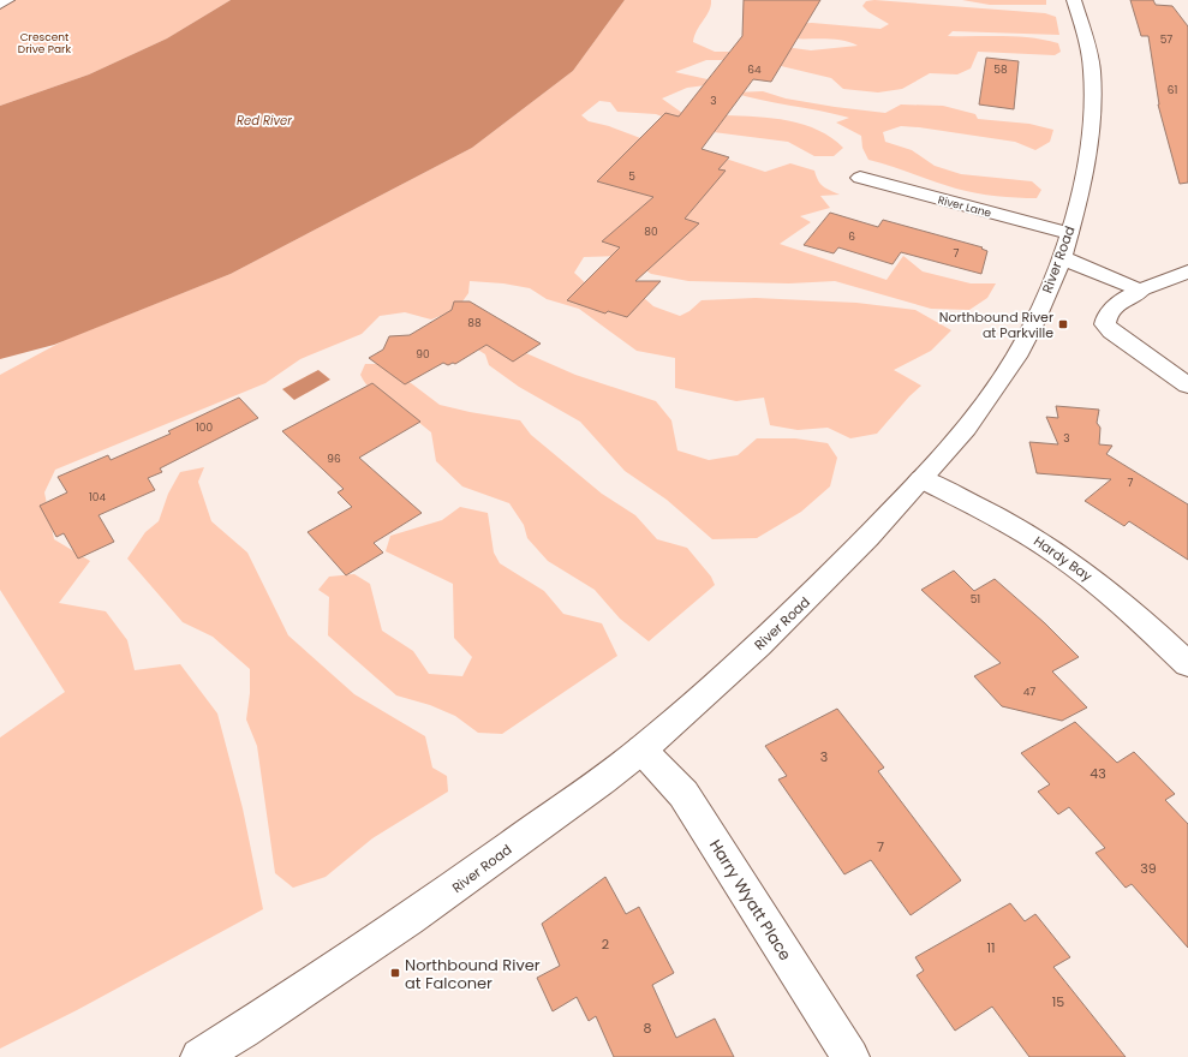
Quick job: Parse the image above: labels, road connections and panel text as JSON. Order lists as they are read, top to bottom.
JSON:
{
  "streets": {
    "street": [
      "River Lane",
      "River Road",
      "Hardy Bay",
      "Harry Wyatt Place"
    ]
  },
  "crossings": [
    ["River Lane", "River Road"],
    ["River Road", "Hardy Bay"],
    ["River Road", "Harry Wyatt Place"]
  ],
  "water": ["Red River"],
  "parks": ["Crescent Drive Park"],
  "places": {
    "transit": ["Northbound River at Parkville", "Northbound River at Falconer"]
  },
  "house_numbers": [
    "57",
    "64",
    "58",
    "61",
    "3",
    "5",
    "80",
    "6",
    "7",
    "88",
    "90",
    "100",
    "3",
    "96",
    "7",
    "104",
    "51",
    "47",
    "3",
    "43",
    "7",
    "39",
    "2",
    "11",
    "15",
    "8"
  ]
}
